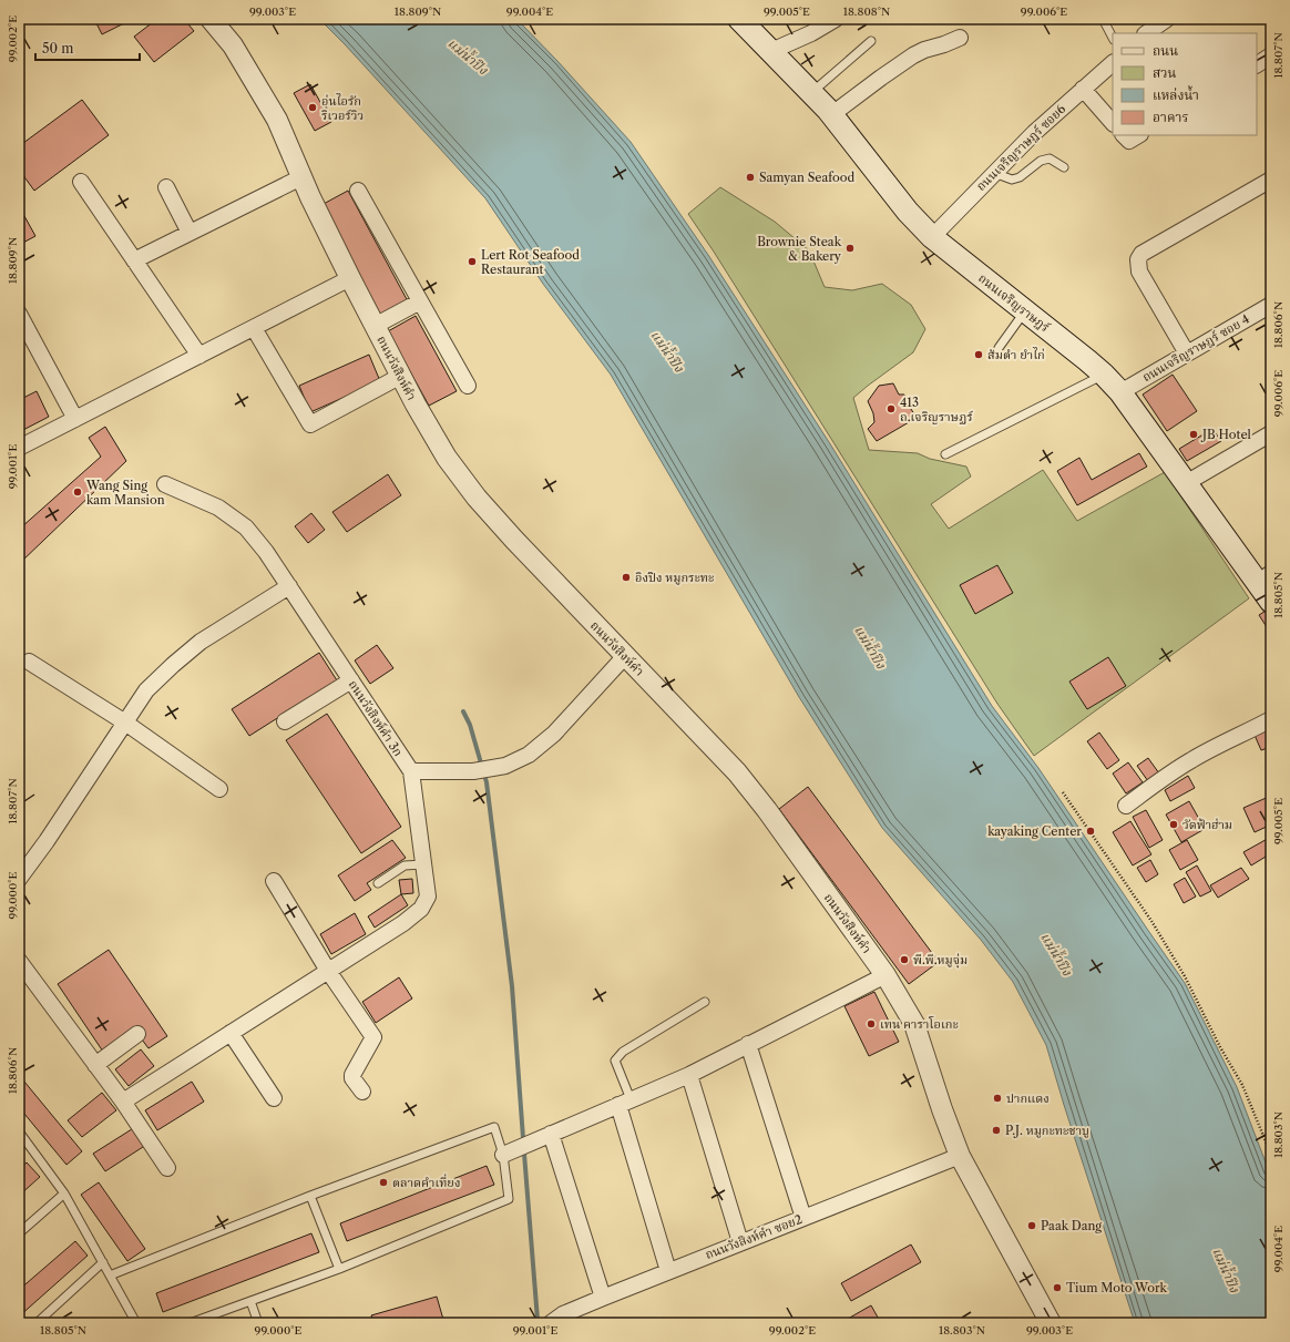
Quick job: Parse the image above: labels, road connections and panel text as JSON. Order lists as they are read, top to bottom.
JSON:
{
  "streets": {
    "main road": ["ถนนเจริญราษฎร์"],
    "street": [
      "ถนนเจริญราษฎร์ ซอย6",
      "ถนนเจริญราษฎร์ ซอย 4",
      "ถนนวังสิงห์คำ",
      "ถนนวังสิงห์คำ 3ก",
      "ถนนวังสิงห์คำ ซอย2"
    ]
  },
  "crossings": [
    ["ถนนเจริญราษฎร์ ซอย6", "ถนนเจริญราษฎร์"],
    ["ถนนเจริญราษฎร์", "ถนนเจริญราษฎร์ ซอย 4"],
    ["ถนนวังสิงห์คำ", "ถนนวังสิงห์คำ ซอย2"]
  ],
  "water": ["แม่น้ำปิง"],
  "places": [
    "อุ่นไอรัก ริเวอร์วิว",
    "Samyan Seafood",
    "Brownie Steak & Bakery",
    "Lert Rot Seafood Restaurant",
    "ส้มตำ ยำไก่",
    "413 ถ.เจริญราษฏร์",
    "JB Hotel",
    "Wang Sing kam Mansion",
    "อิงปิง หมูกระทะ",
    "วัดฟ้าฮ่าม",
    "kayaking Center",
    "พี.พี.หมูจุ่ม",
    "เทน คาราโอเกะ",
    "ปากแดง",
    "P.J. หมูกะทะชาบู",
    "ตลาดคำเที่ยง",
    "Paak Dang",
    "Tium Moto Work"
  ],
  "legend": [
    "ถนน",
    "สวน",
    "แหล่งน้ำ",
    "อาคาร"
  ],
  "scale_bar": "50 m",
  "coordinates": [
    "99.003°E",
    "18.809°N",
    "99.004°E",
    "99.005°E",
    "18.808°N",
    "99.006°E",
    "99.002°E",
    "18.807°N",
    "18.806°N",
    "99.001°E",
    "18.805°N",
    "99.000°E",
    "18.803°N"
  ]
}
